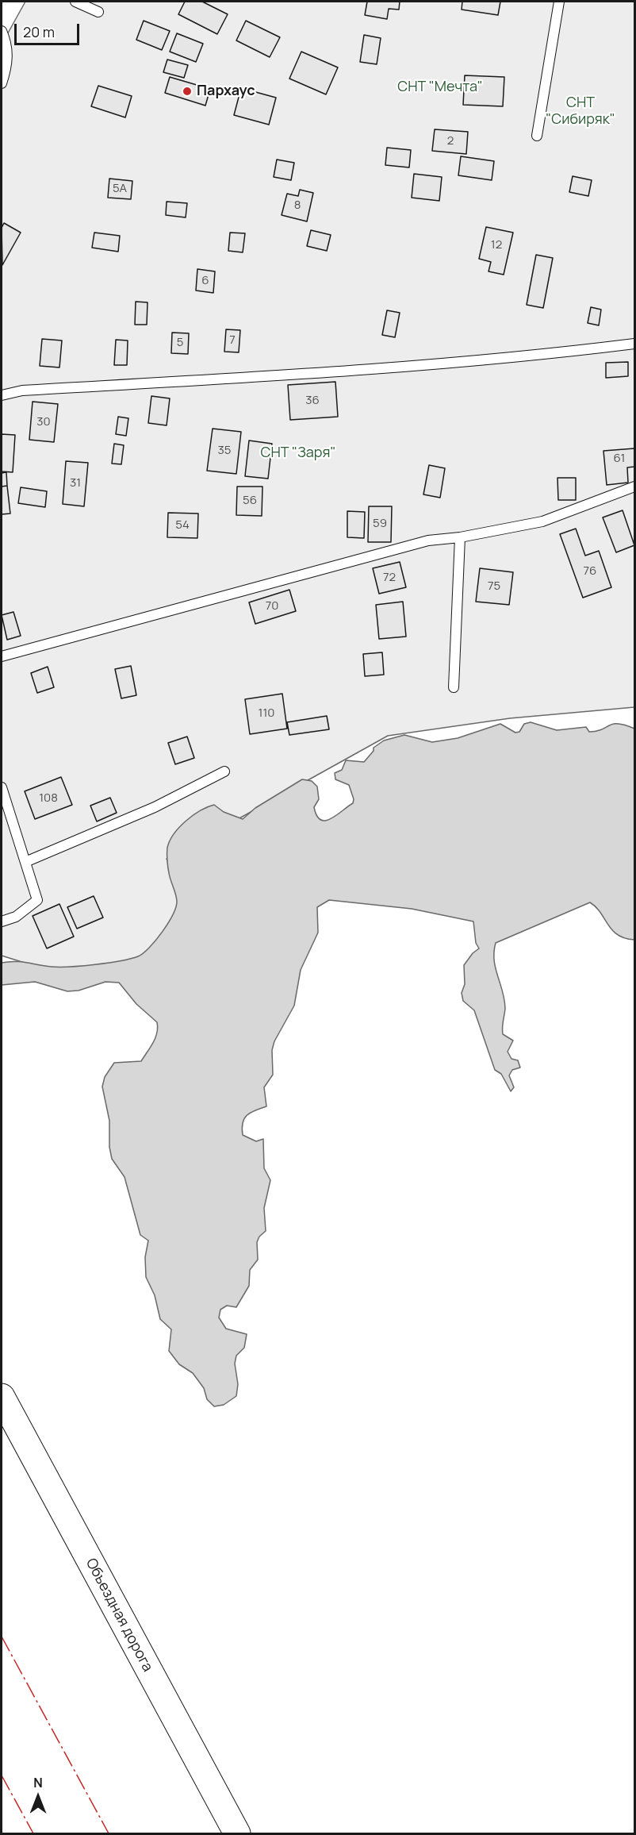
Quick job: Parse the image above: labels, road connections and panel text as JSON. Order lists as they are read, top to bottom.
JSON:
{
  "streets": {
    "main road": ["Объездная дорога"]
  },
  "parks": ["СНТ \"Мечта\"", "СНТ \"Сибиряк\"", "СНТ \"Заря\""],
  "places": ["Пархаус"],
  "house_numbers": [
    "2",
    "5А",
    "8",
    "12",
    "6",
    "7",
    "5",
    "36",
    "30",
    "35",
    "61",
    "31",
    "56",
    "59",
    "54",
    "76",
    "72",
    "75",
    "70",
    "110",
    "108"
  ],
  "scale_bar": "20 m",
  "north": "top"
}
